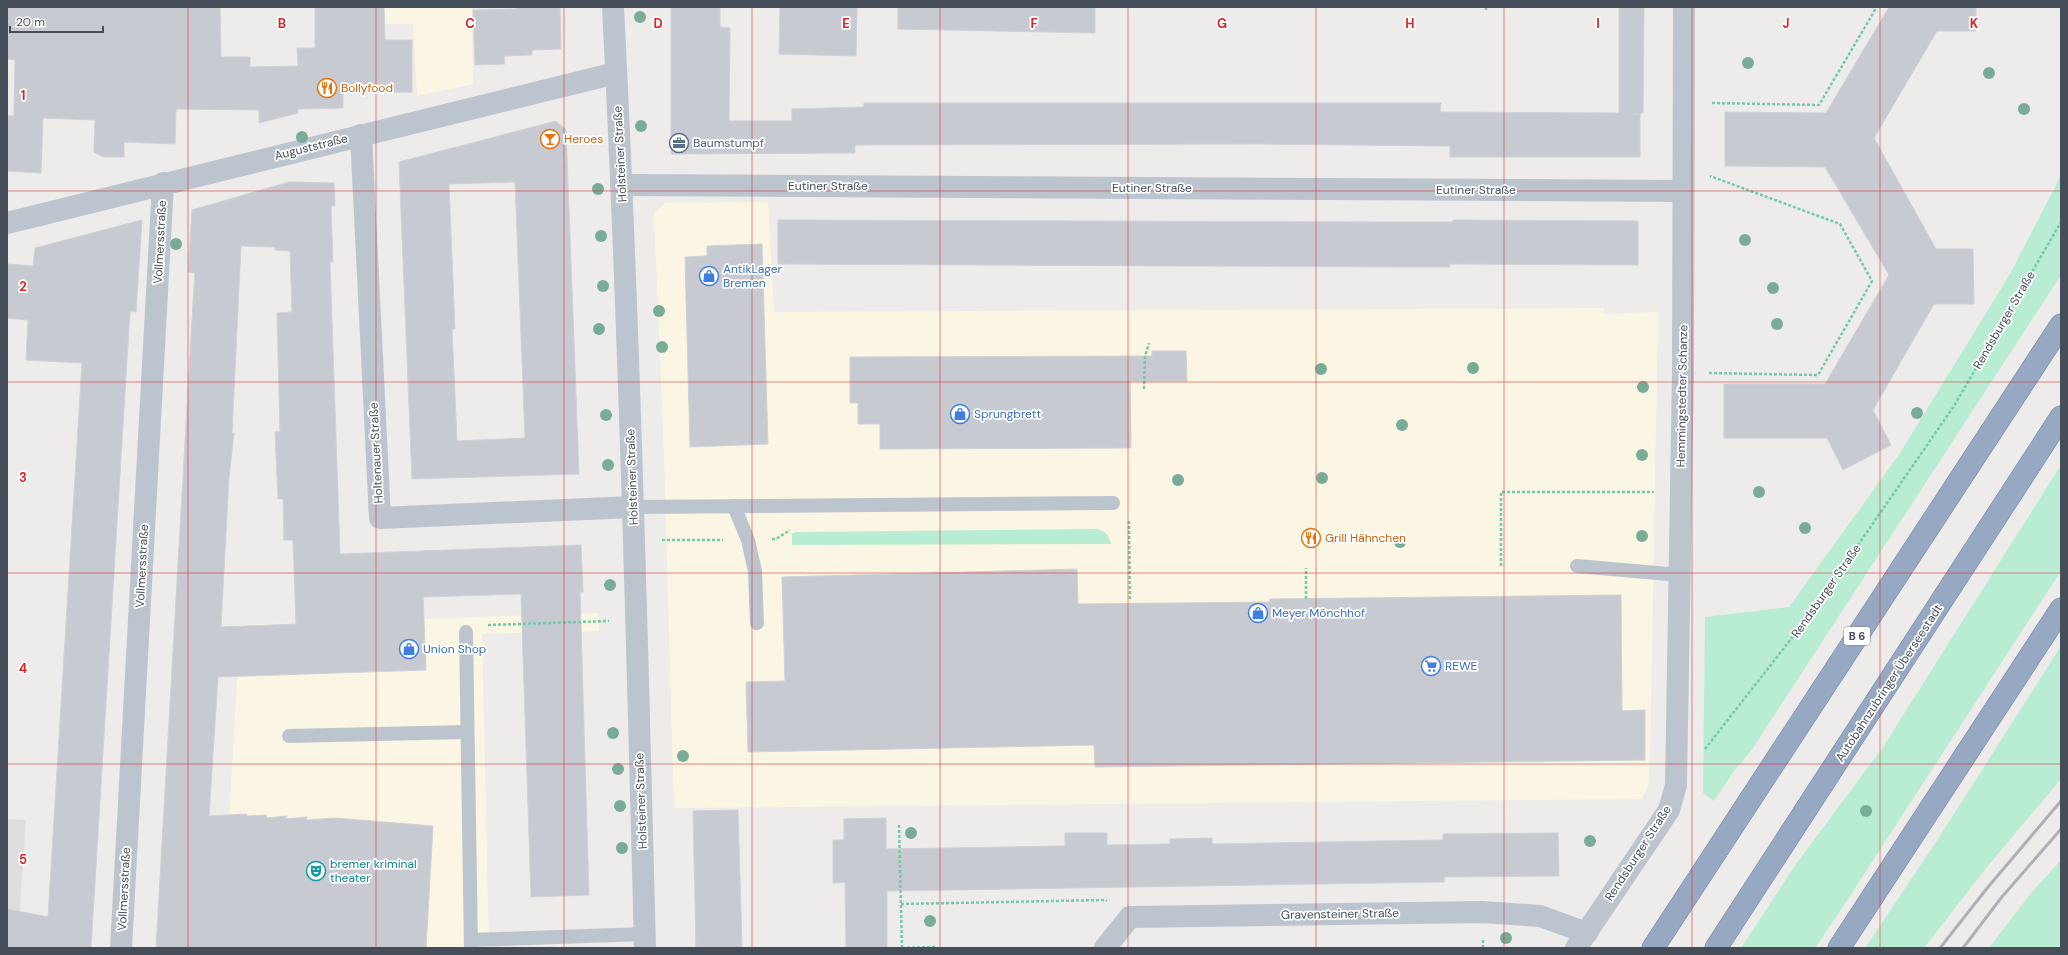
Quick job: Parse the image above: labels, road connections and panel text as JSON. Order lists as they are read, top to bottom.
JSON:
{
  "streets": {
    "highway": ["B 6", "Autobahnzubringer Überseestadt"],
    "street": [
      "Auguststraße",
      "Holsteiner Straße",
      "Eutiner Straße",
      "Vollmersstraße",
      "Rendsburger Straße",
      "Hemmingstedter Schanze",
      "Holtenauer Straße",
      "Gravensteiner Straße"
    ]
  },
  "crossings": [
    ["Auguststraße", "Holsteiner Straße"],
    ["Auguststraße", "Vollmersstraße"],
    ["Auguststraße", "Holtenauer Straße"],
    ["Holsteiner Straße", "Eutiner Straße"],
    ["Holsteiner Straße", "Holtenauer Straße"],
    ["Eutiner Straße", "Hemmingstedter Schanze"],
    ["Rendsburger Straße", "Hemmingstedter Schanze"],
    ["Rendsburger Straße", "Gravensteiner Straße"]
  ],
  "places": {
    "restaurant": ["Bollyfood", "Grill Hähnchen"],
    "bar": ["Heroes"],
    "office": ["Baumstumpf"],
    "shop": [
      "AntikLager Bremen",
      "Sprungbrett",
      "Meyer Mönchhof",
      "Union Shop"
    ],
    "supermarket": ["REWE"],
    "theatre": ["bremer kriminal theater"]
  },
  "scale_bar": "20 m",
  "grid": {
    "columns": [
      "B",
      "C",
      "D",
      "E",
      "F",
      "G",
      "H",
      "I",
      "J",
      "K"
    ],
    "rows": [
      "1",
      "2",
      "3",
      "4",
      "5"
    ]
  }
}
